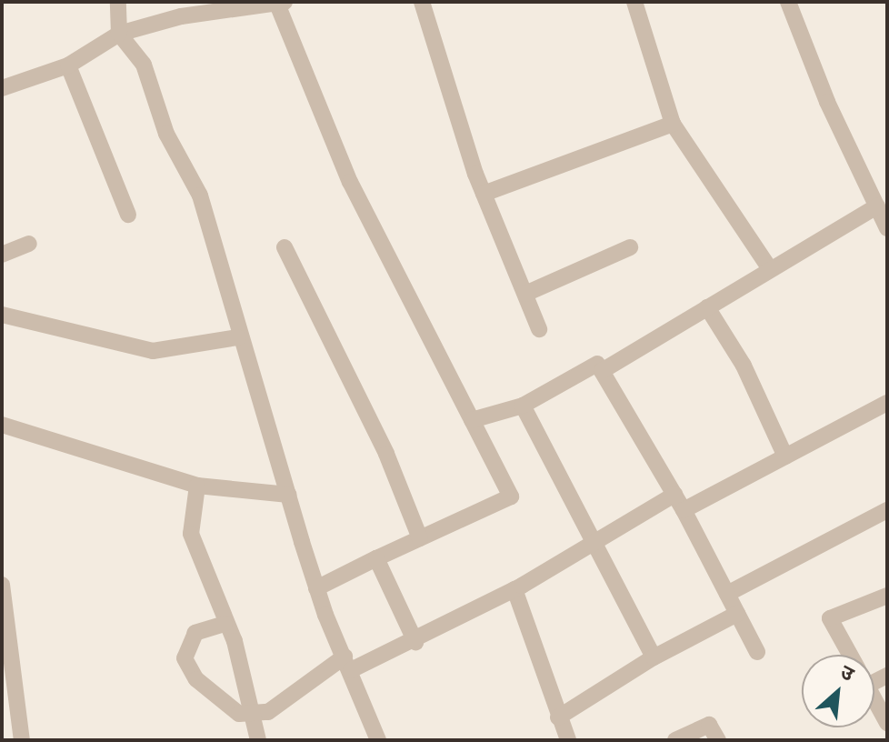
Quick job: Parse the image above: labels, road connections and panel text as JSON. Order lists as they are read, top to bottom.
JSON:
{
  "north": "top right"
}
